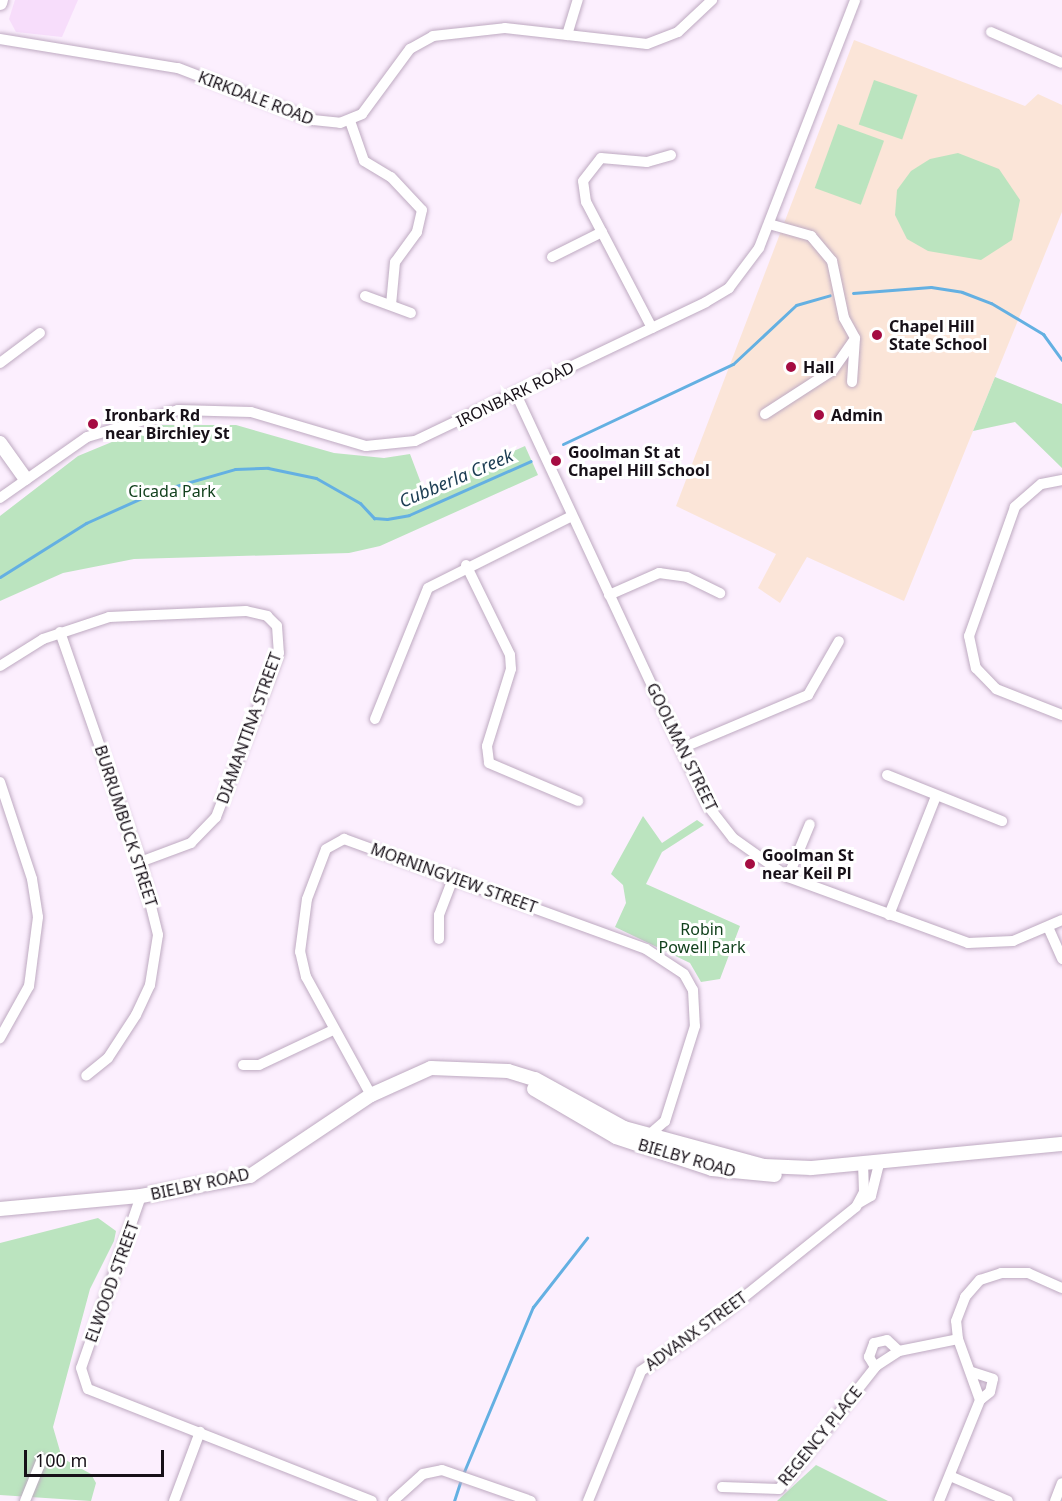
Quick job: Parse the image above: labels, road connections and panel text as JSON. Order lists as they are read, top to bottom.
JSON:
{
  "streets": {
    "street": [
      "KIRKDALE ROAD",
      "IRONBARK ROAD",
      "DIAMANTINA STREET",
      "GOOLMAN STREET",
      "BURRUMBUCK STREET",
      "MORNINGVIEW STREET",
      "BIELBY ROAD",
      "ELWOOD STREET",
      "ADVANX STREET",
      "REGENCY PLACE"
    ]
  },
  "crossings": [
    ["IRONBARK ROAD", "GOOLMAN STREET"],
    ["DIAMANTINA STREET", "BURRUMBUCK STREET"],
    ["MORNINGVIEW STREET", "BIELBY ROAD"],
    ["BIELBY ROAD", "ELWOOD STREET"],
    ["BIELBY ROAD", "ADVANX STREET"]
  ],
  "water": ["Cubberla Creek"],
  "parks": ["Cicada Park", "Robin Powell Park"],
  "places": [
    "Chapel Hill State School",
    "Hall",
    "Admin",
    "Ironbark Rd near Birchley St",
    "Goolman St at Chapel Hill School",
    "Goolman St near Keil Pl"
  ],
  "scale_bar": "100 m"
}
